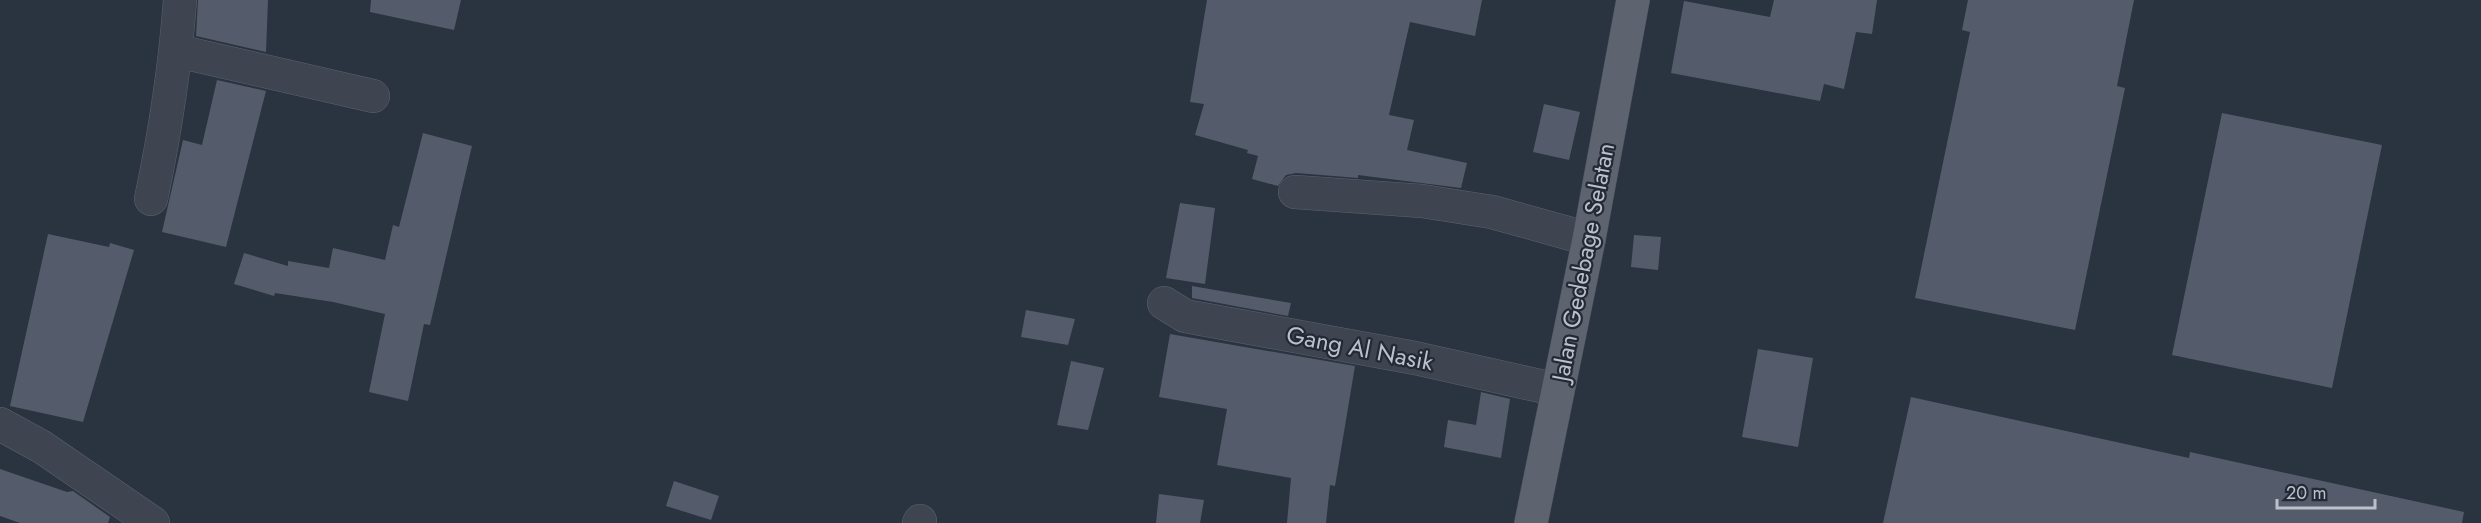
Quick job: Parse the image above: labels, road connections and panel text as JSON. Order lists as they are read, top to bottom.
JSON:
{
  "streets": {
    "main road": ["Jalan Gedebage Selatan"],
    "street": ["Gang Al Nasik"]
  },
  "crossings": [
    ["Jalan Gedebage Selatan", "Gang Al Nasik"]
  ],
  "scale_bar": "20 m"
}
